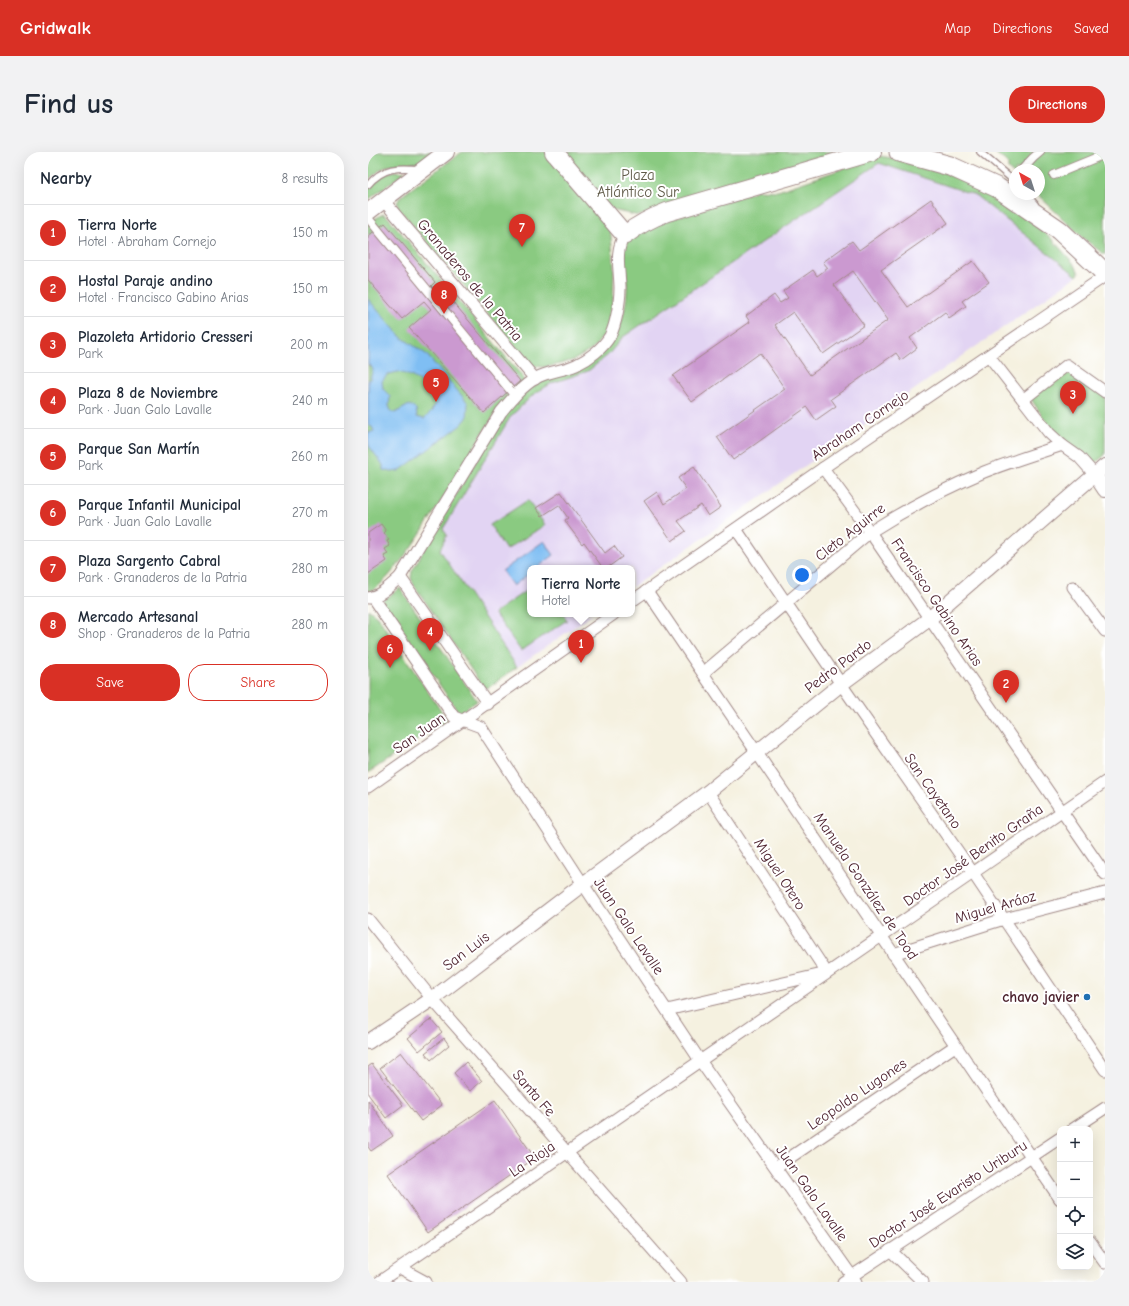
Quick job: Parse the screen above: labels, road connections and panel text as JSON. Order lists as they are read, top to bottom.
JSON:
{
  "streets": {
    "street": [
      "Granaderos de la Patria",
      "Abraham Cornejo",
      "Cleto Aguirre",
      "Francisco Gabino Arias",
      "Pedro Pardo",
      "San Juan",
      "San Cayetano",
      "Doctor José Benito Graña",
      "Miguel Otero",
      "Manuela González de Tood",
      "Miguel Aráoz",
      "Juan Galo Lavalle",
      "San Luis",
      "Santa Fe",
      "Leopoldo Lugones",
      "La Rioja",
      "Doctor José Evaristo Uriburu"
    ]
  },
  "crossings": [
    ["Abraham Cornejo", "Francisco Gabino Arias"],
    ["Abraham Cornejo", "San Cayetano"],
    ["Abraham Cornejo", "Manuela González de Tood"],
    ["Cleto Aguirre", "Francisco Gabino Arias"],
    ["Cleto Aguirre", "San Cayetano"],
    ["Cleto Aguirre", "Manuela González de Tood"],
    ["Francisco Gabino Arias", "Pedro Pardo"],
    ["Francisco Gabino Arias", "Doctor José Benito Graña"],
    ["Pedro Pardo", "San Cayetano"],
    ["Pedro Pardo", "Miguel Otero"],
    ["Pedro Pardo", "Manuela González de Tood"],
    ["Pedro Pardo", "Juan Galo Lavalle"],
    ["Pedro Pardo", "San Luis"],
    ["San Juan", "Juan Galo Lavalle"],
    ["San Cayetano", "Doctor José Benito Graña"],
    ["San Cayetano", "Miguel Aráoz"],
    ["Doctor José Benito Graña", "Miguel Otero"],
    ["Doctor José Benito Graña", "Manuela González de Tood"],
    ["Doctor José Benito Graña", "Juan Galo Lavalle"],
    ["Doctor José Benito Graña", "La Rioja"],
    ["Manuela González de Tood", "Miguel Aráoz"],
    ["Manuela González de Tood", "Leopoldo Lugones"],
    ["Manuela González de Tood", "Doctor José Evaristo Uriburu"],
    ["Juan Galo Lavalle", "San Luis"],
    ["Juan Galo Lavalle", "Leopoldo Lugones"],
    ["Juan Galo Lavalle", "La Rioja"],
    ["Juan Galo Lavalle", "Doctor José Evaristo Uriburu"],
    ["San Luis", "Santa Fe"],
    ["Santa Fe", "La Rioja"]
  ],
  "parks": ["Plaza Atlántico Sur"],
  "places": ["chavo javier"],
  "north": "top left",
  "page": {
    "header": "Gridwalk",
    "nav": ["Map", "Directions", "Saved"],
    "buttons": [
      "Directions",
      ["Save", "Share"]
    ],
    "title": "Find us",
    "heading": ["Nearby", "8 results"],
    "list": [
      {
        "mark": "1",
        "name": "Tierra Norte",
        "note": "Hotel · Abraham Cornejo",
        "value": "150 m"
      },
      {
        "mark": "2",
        "name": "Hostal Paraje andino",
        "note": "Hotel · Francisco Gabino Arias",
        "value": "150 m"
      },
      {
        "mark": "3",
        "name": "Plazoleta Artidorio Cresseri",
        "note": "Park",
        "value": "200 m"
      },
      {
        "mark": "4",
        "name": "Plaza 8 de Noviembre",
        "note": "Park · Juan Galo Lavalle",
        "value": "240 m"
      },
      {
        "mark": "5",
        "name": "Parque San Martín",
        "note": "Park",
        "value": "260 m"
      },
      {
        "mark": "6",
        "name": "Parque Infantil Municipal",
        "note": "Park · Juan Galo Lavalle",
        "value": "270 m"
      },
      {
        "mark": "7",
        "name": "Plaza Sargento Cabral",
        "note": "Park · Granaderos de la Patria",
        "value": "280 m"
      },
      {
        "mark": "8",
        "name": "Mercado Artesanal",
        "note": "Shop · Granaderos de la Patria",
        "value": "280 m"
      }
    ],
    "pins": [
      "7",
      "8",
      "5",
      "3",
      "4",
      "1",
      "6",
      "2"
    ],
    "popup": ["Tierra Norte", "Hotel"],
    "map_buttons": ["+", "−"]
  }
}
